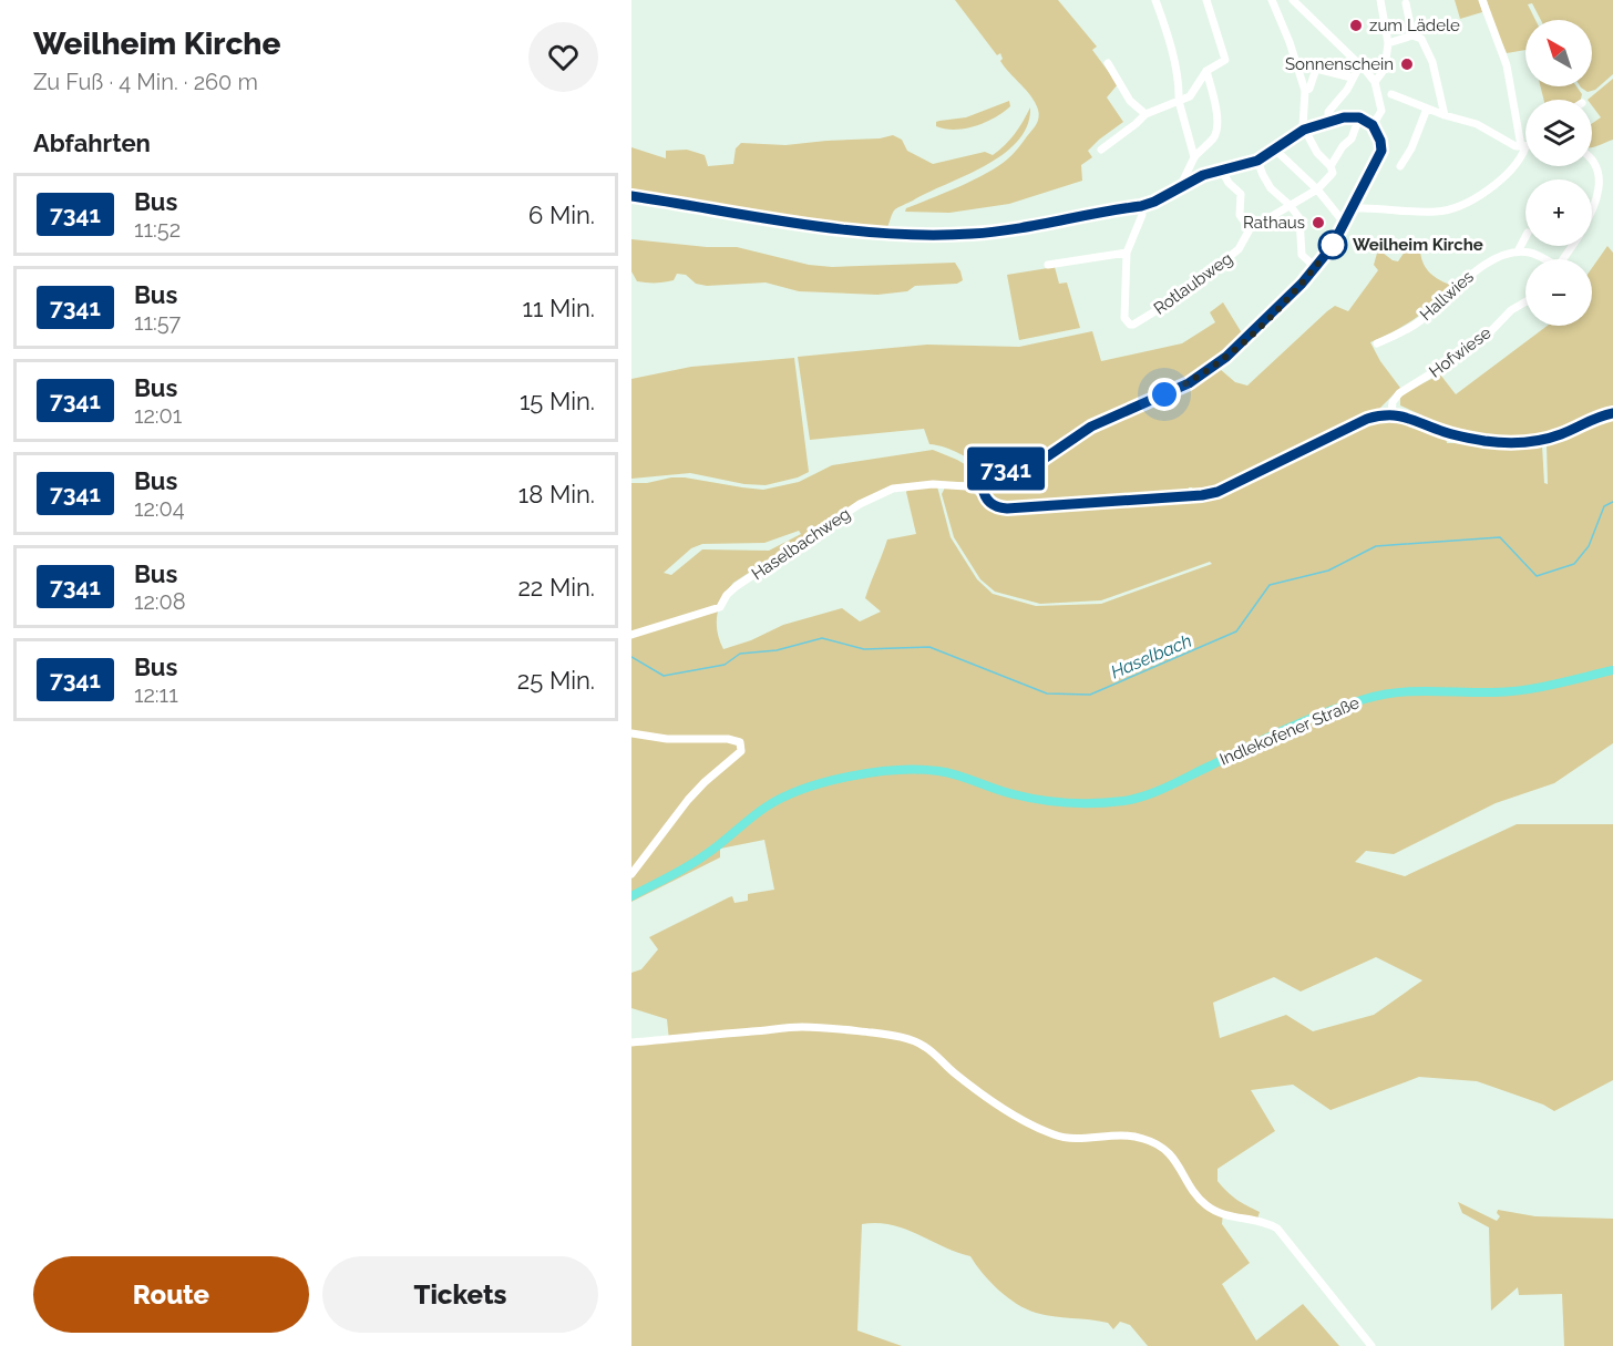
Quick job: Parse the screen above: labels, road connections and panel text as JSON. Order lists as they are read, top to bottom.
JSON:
{
  "streets": {
    "main road": ["Indlekofener Straße"],
    "street": [
      "Rotlaubweg",
      "Hallwies",
      "Hofwiese",
      "Haselbachweg"
    ]
  },
  "water": ["Haselbach"],
  "places": [
    "zum Lädele",
    "Sonnenschein",
    "Rathaus",
    "Weilheim Kirche"
  ],
  "lines": ["bus line 7341"],
  "north": "top left",
  "page": {
    "heading": [
      ["Weilheim Kirche", "Zu Fuß · 4 Min. · 260 m"],
      "Abfahrten"
    ],
    "on_map": "7341",
    "map_buttons": ["+", "−"],
    "list": [
      {
        "mark": "7341",
        "name": "Bus",
        "note": "11:52",
        "value": "6 Min."
      },
      {
        "mark": "7341",
        "name": "Bus",
        "note": "11:57",
        "value": "11 Min."
      },
      {
        "mark": "7341",
        "name": "Bus",
        "note": "12:01",
        "value": "15 Min."
      },
      {
        "mark": "7341",
        "name": "Bus",
        "note": "12:04",
        "value": "18 Min."
      },
      {
        "mark": "7341",
        "name": "Bus",
        "note": "12:08",
        "value": "22 Min."
      },
      {
        "mark": "7341",
        "name": "Bus",
        "note": "12:11",
        "value": "25 Min."
      }
    ],
    "buttons": ["Route", "Tickets"]
  }
}
